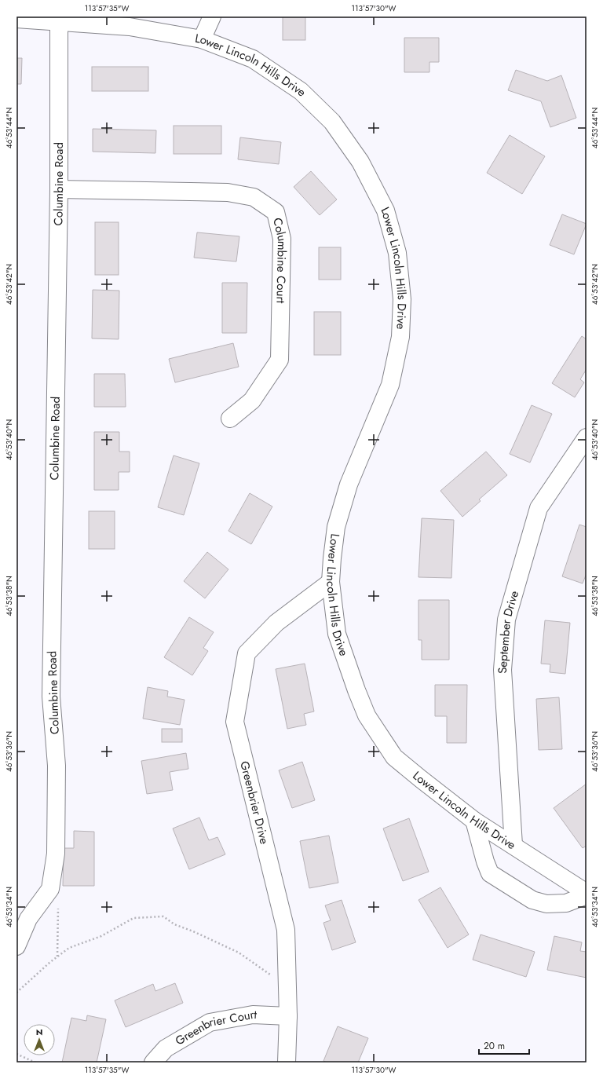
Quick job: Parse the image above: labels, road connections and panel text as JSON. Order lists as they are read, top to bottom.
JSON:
{
  "streets": {
    "street": [
      "Lower Lincoln Hills Drive",
      "Columbine Road",
      "Columbine Court",
      "September Drive",
      "Greenbrier Drive",
      "Greenbrier Court"
    ]
  },
  "crossings": [
    ["Lower Lincoln Hills Drive", "Columbine Road"],
    ["Lower Lincoln Hills Drive", "September Drive"],
    ["Lower Lincoln Hills Drive", "Greenbrier Drive"],
    ["Columbine Road", "Columbine Court"],
    ["Greenbrier Drive", "Greenbrier Court"]
  ],
  "scale_bar": "20 m",
  "north": "top",
  "coordinates": [
    "113°57'35\"W",
    "113°57'30\"W",
    "46°53'44\"N",
    "46°53'42\"N",
    "46°53'40\"N",
    "46°53'38\"N",
    "46°53'36\"N",
    "46°53'34\"N"
  ]
}
